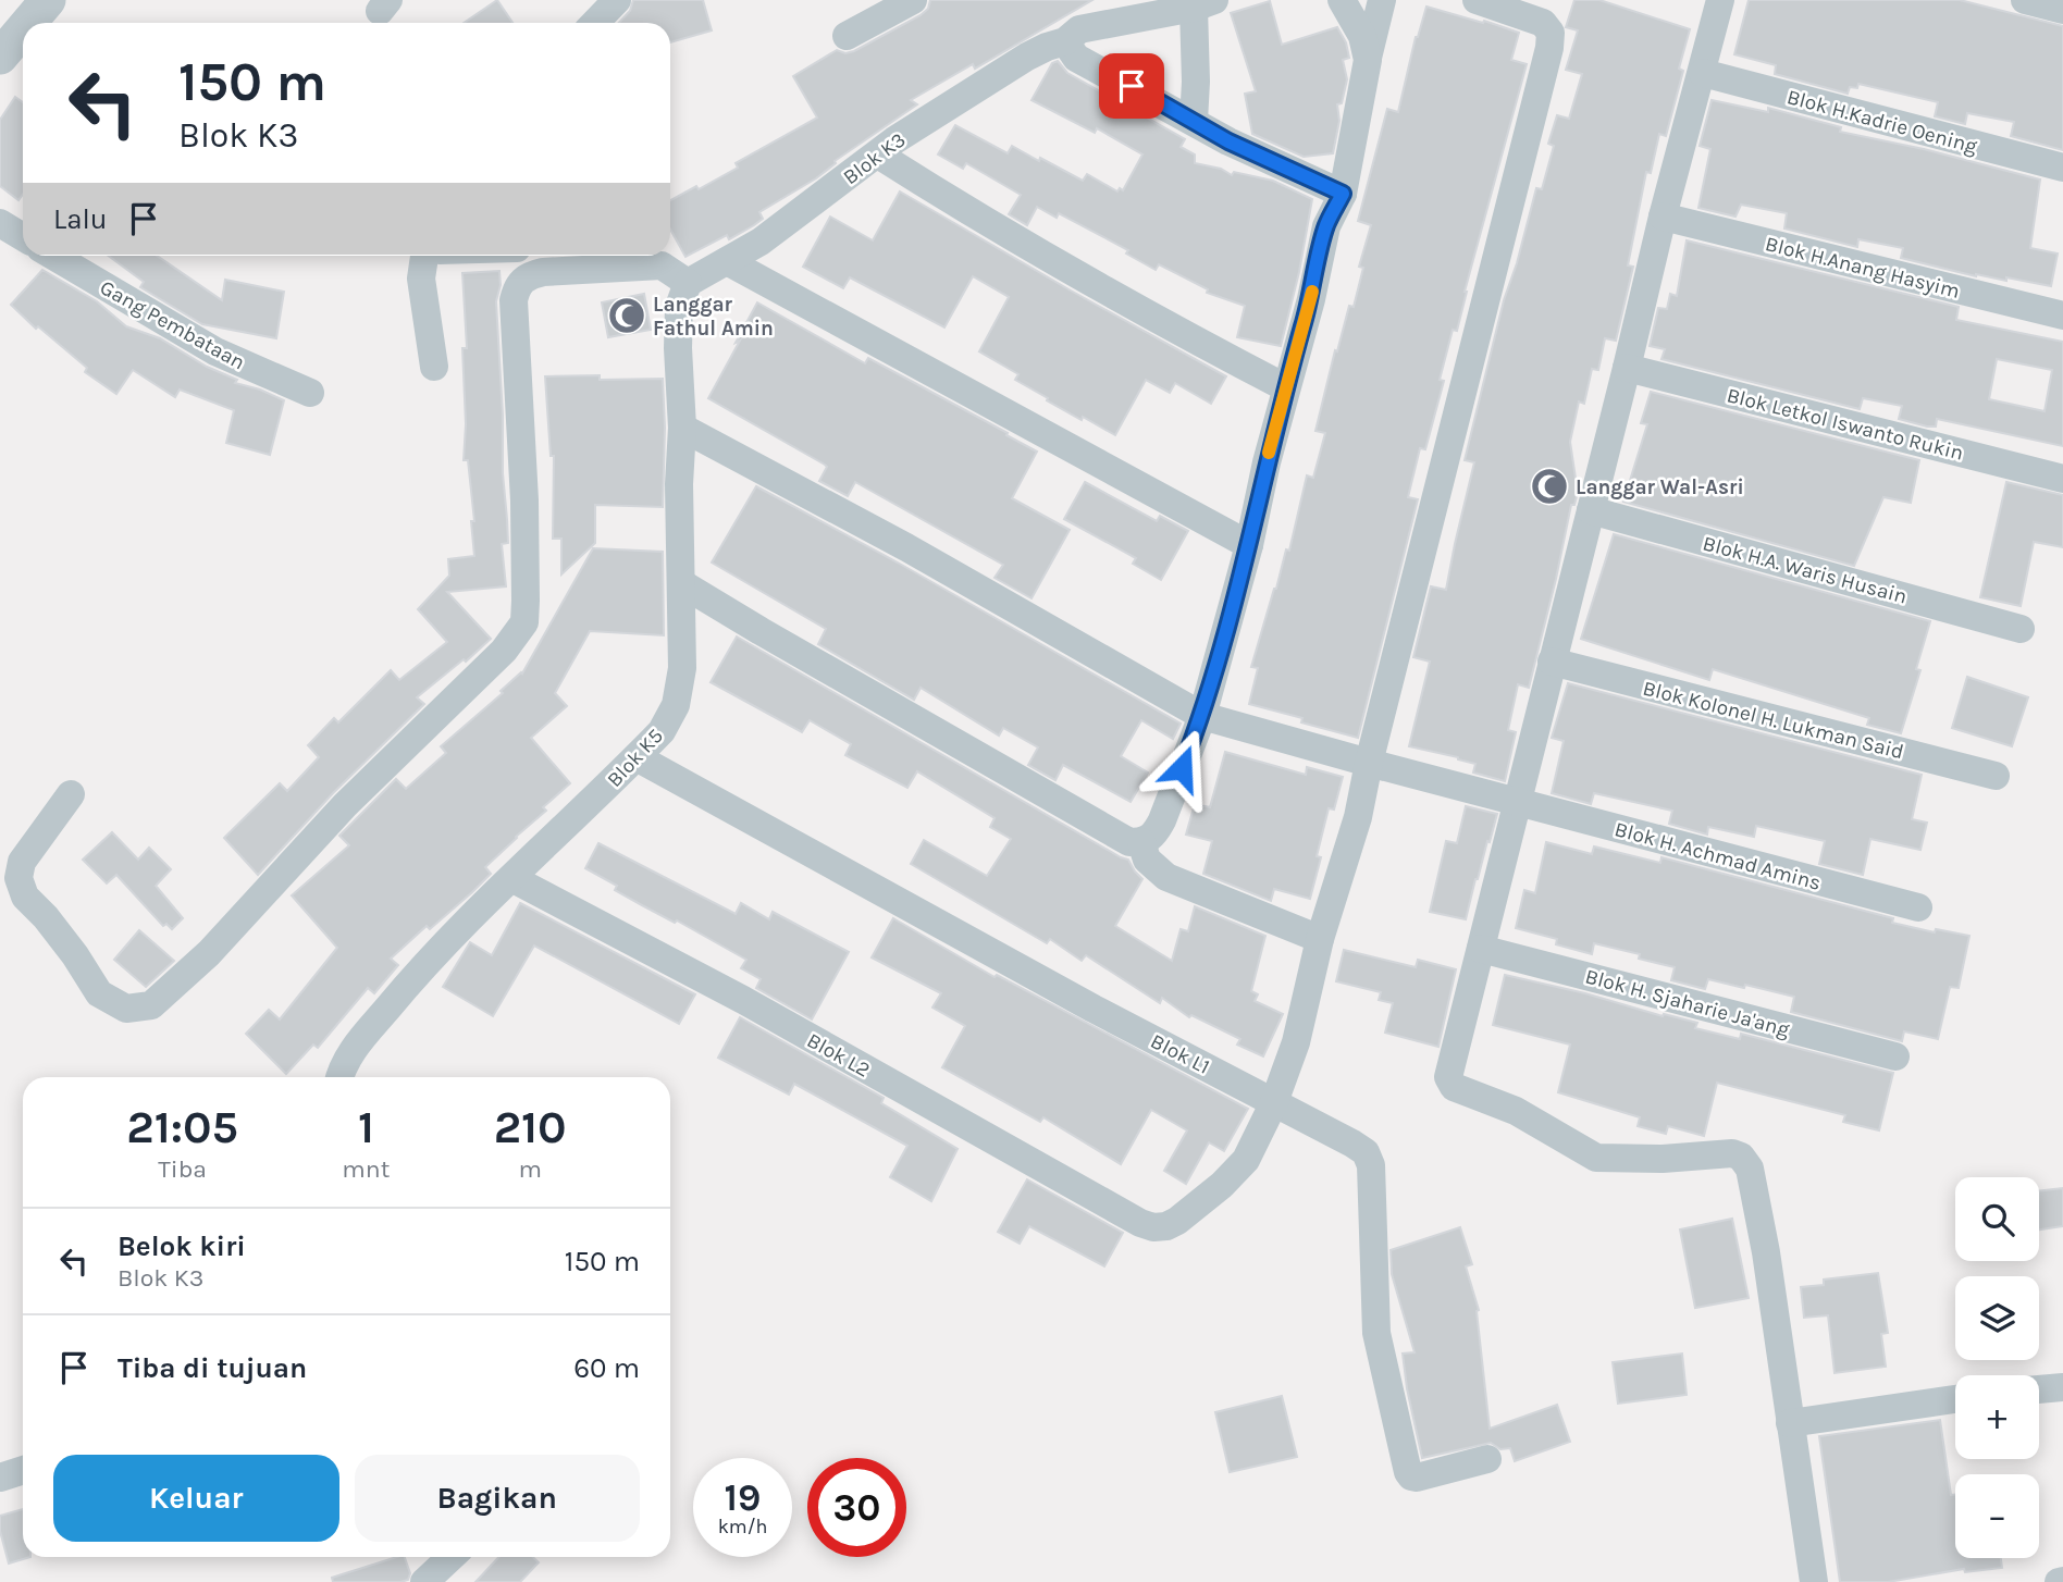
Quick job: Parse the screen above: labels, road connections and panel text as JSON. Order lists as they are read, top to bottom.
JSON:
{
  "streets": {
    "street": [
      "Blok H.Kadrie Oening",
      "Blok K3",
      "Blok H.Anang Hasyim",
      "Gang Pembataan",
      "Blok Letkol Iswanto Rukin",
      "Blok H.A. Waris Husain",
      "Blok Kolonel H. Lukman Said",
      "Blok K5",
      "Blok H. Achmad Amins",
      "Blok H. Sjaharie Ja'ang",
      "Blok L1",
      "Blok L2"
    ]
  },
  "crossings": [
    ["Blok K3", "Blok K5"],
    ["Blok K5", "Blok H. Achmad Amins"],
    ["Blok K5", "Blok L1"],
    ["Blok K5", "Blok L2"],
    ["Blok L1", "Blok L2"]
  ],
  "places": {
    "mosque": ["Langgar Fathul Amin", "Langgar Wal-Asri"]
  },
  "page": {
    "turn": ["150 m", "Blok K3"],
    "then": "Lalu",
    "eta": [
      "21:05",
      "Tiba",
      "1",
      "mnt",
      "210",
      "m"
    ],
    "map_buttons": ["+", "−"],
    "list": [
      {
        "name": "Belok kiri",
        "note": "Blok K3",
        "value": "150 m"
      },
      {
        "name": "Tiba di tujuan",
        "value": "60 m"
      }
    ],
    "buttons": ["Keluar", "Bagikan"],
    "speed": "19 km/h",
    "limit": "30"
  }
}
